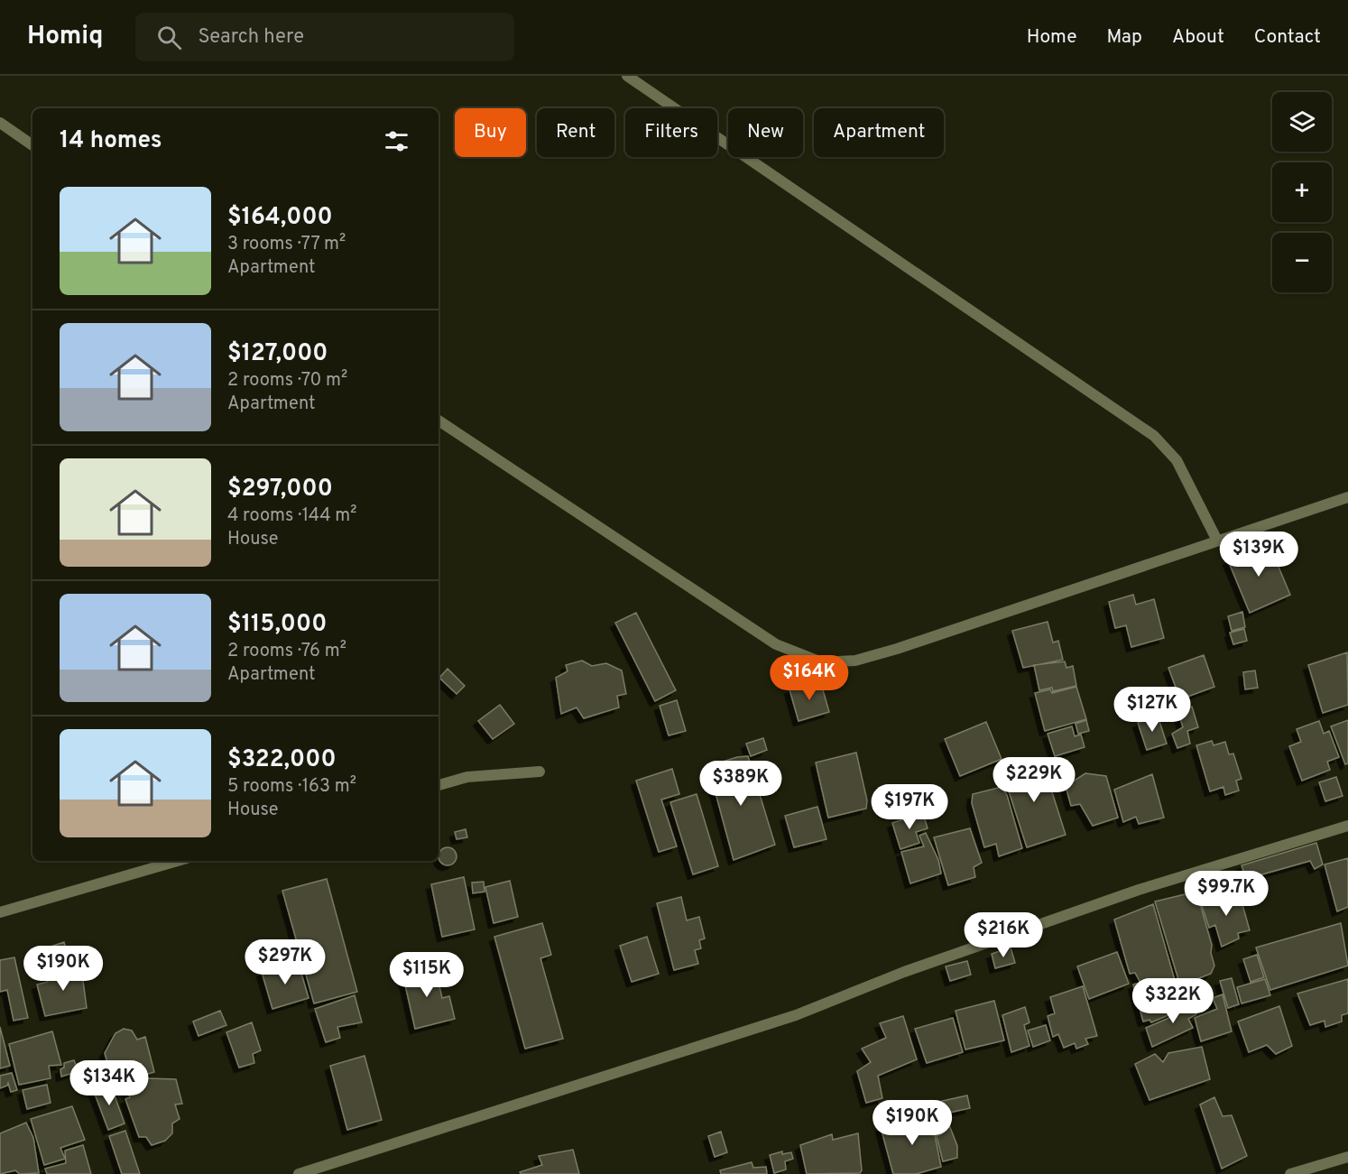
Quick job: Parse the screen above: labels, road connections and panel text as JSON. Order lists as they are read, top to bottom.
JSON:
{
  "page": {
    "header": "Homiq",
    "search": "Search here",
    "nav": [
      "Home",
      "Map",
      "About",
      "Contact"
    ],
    "map_buttons": ["+", "−"],
    "chip": [
      "Buy",
      "Rent",
      "Filters",
      "New",
      "Apartment"
    ],
    "heading": "14 homes",
    "list": [
      {
        "name": "$164,000",
        "note": "3 rooms · 77 m² · Apartment"
      },
      {
        "name": "$127,000",
        "note": "2 rooms · 70 m² · Apartment"
      },
      {
        "name": "$297,000",
        "note": "4 rooms · 144 m² · House"
      },
      {
        "name": "$115,000",
        "note": "2 rooms · 76 m² · Apartment"
      },
      {
        "name": "$322,000",
        "note": "5 rooms · 163 m² · House"
      }
    ],
    "price": [
      "$139K",
      "$164K",
      "$127K",
      "$229K",
      "$389K",
      "$197K",
      "$99.7K",
      "$216K",
      "$297K",
      "$190K",
      "$115K",
      "$322K",
      "$134K",
      "$190K"
    ]
  }
}
